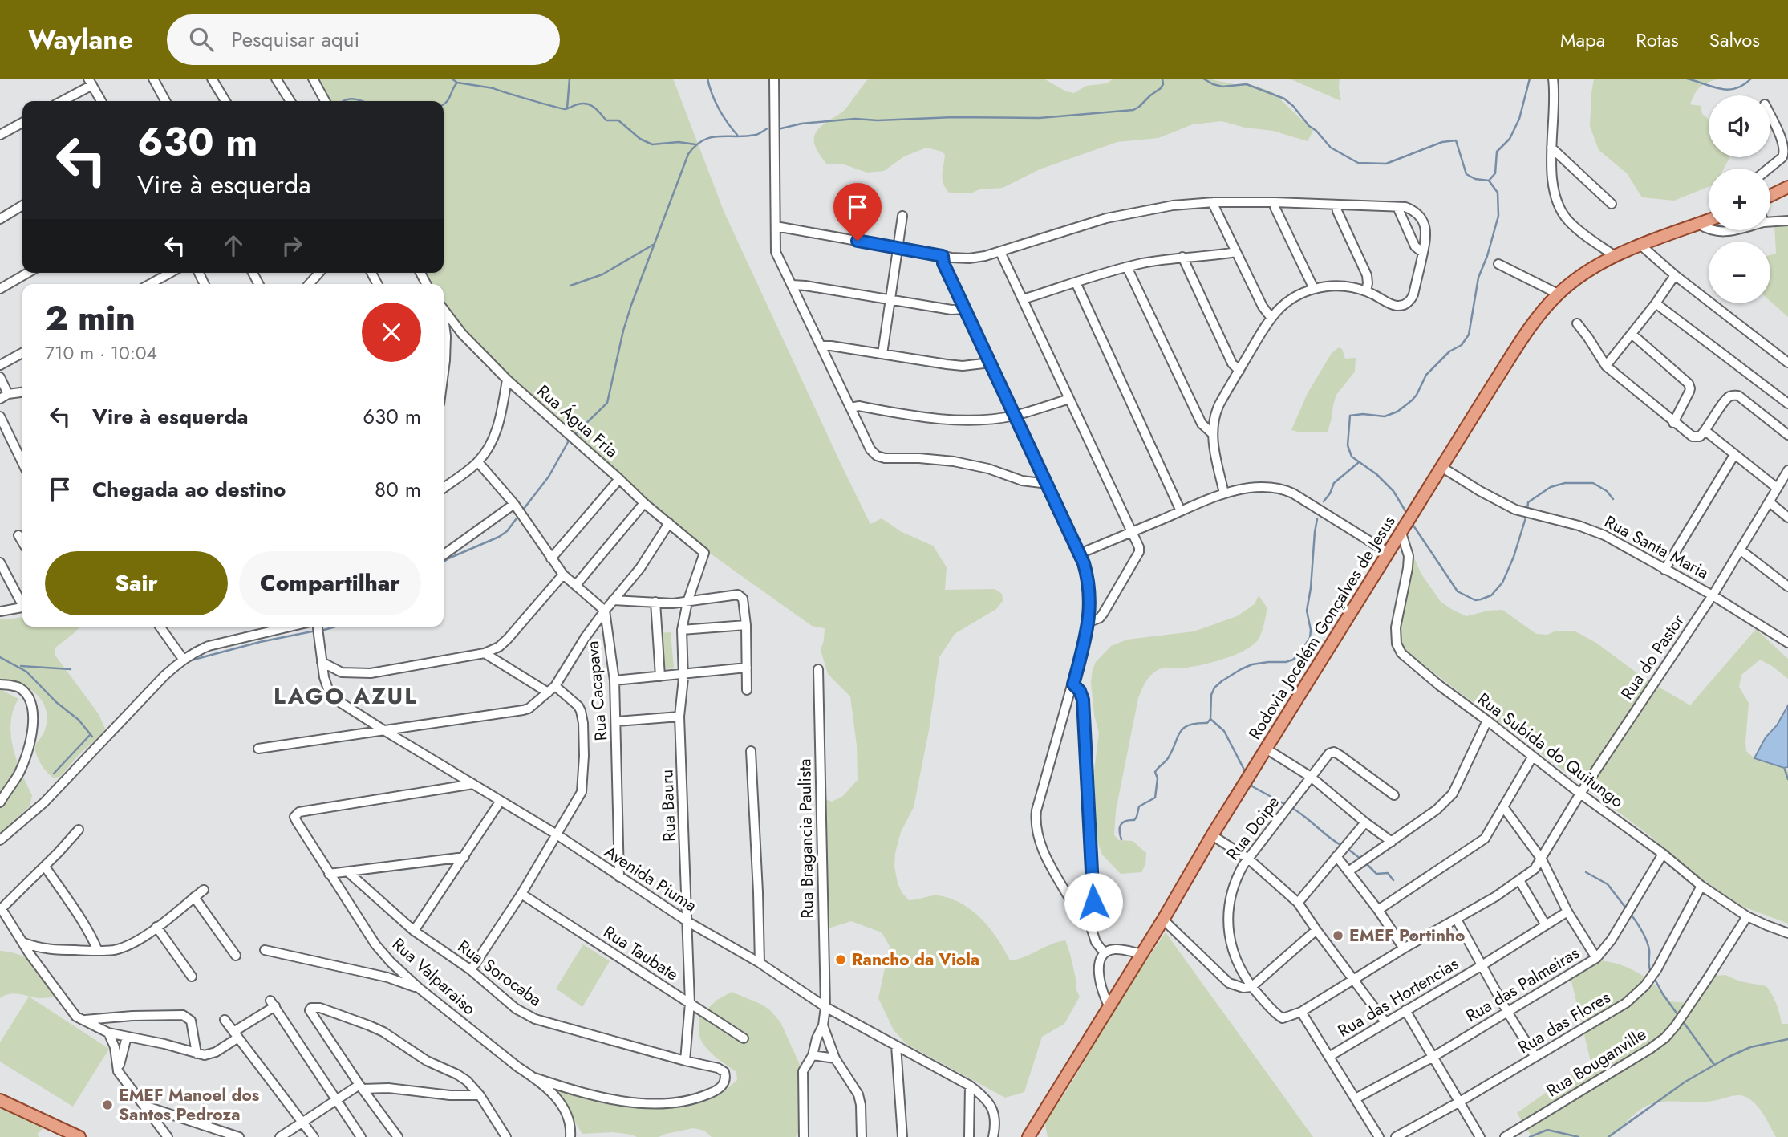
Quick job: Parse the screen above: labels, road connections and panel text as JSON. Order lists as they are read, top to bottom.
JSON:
{
  "streets": {
    "main road": ["Rodovia Jocelém Gonçalves de Jesus"],
    "street": [
      "Rua Água Fria",
      "Rua Santa Maria",
      "Rua do Pastor",
      "Rua Cacapava",
      "Rua Subida do Quitungo",
      "Rua Bauru",
      "Rua Doipe",
      "Rua Bragancia Paulista",
      "Avenida Piuma",
      "Rua Taubate",
      "Rua Sorocaba",
      "Rua Valparaiso",
      "Rua das Palmeiras",
      "Rua das Hortencias",
      "Rua das Flores",
      "Rua Bouganville"
    ]
  },
  "crossings": [
    ["Rua Água Fria", "Rua Bauru"],
    ["Rua Santa Maria", "Rodovia Jocelém Gonçalves de Jesus"],
    ["Rua Santa Maria", "Rua do Pastor"],
    ["Rodovia Jocelém Gonçalves de Jesus", "Rua Subida do Quitungo"],
    ["Rua do Pastor", "Rua Subida do Quitungo"],
    ["Rua do Pastor", "Rua Doipe"],
    ["Rua Cacapava", "Avenida Piuma"],
    ["Rua Subida do Quitungo", "Rua das Palmeiras"],
    ["Rua Subida do Quitungo", "Rua das Flores"],
    ["Rua Subida do Quitungo", "Rua Bouganville"],
    ["Rua Bauru", "Avenida Piuma"],
    ["Rua Bauru", "Rua Taubate"],
    ["Rua Bauru", "Rua Sorocaba"],
    ["Rua Bragancia Paulista", "Avenida Piuma"],
    ["Avenida Piuma", "Rua Valparaiso"],
    ["Rua Sorocaba", "Rua Valparaiso"]
  ],
  "districts": ["LAGO AZUL"],
  "places": ["EMEF Portinho", "Rancho da Viola", "EMEF Manoel dos Santos Pedroza"],
  "page": {
    "header": "Waylane",
    "search": "Pesquisar aqui",
    "nav": ["Mapa", "Rotas", "Salvos"],
    "map_buttons": ["+", "−"],
    "turn": ["630 m", "Vire à esquerda"],
    "heading": ["2 min", "710 m · 10:04"],
    "list": [
      {
        "name": "Vire à esquerda",
        "value": "630 m"
      },
      {
        "name": "Chegada ao destino",
        "value": "80 m"
      }
    ],
    "buttons": ["Sair", "Compartilhar"]
  }
}
